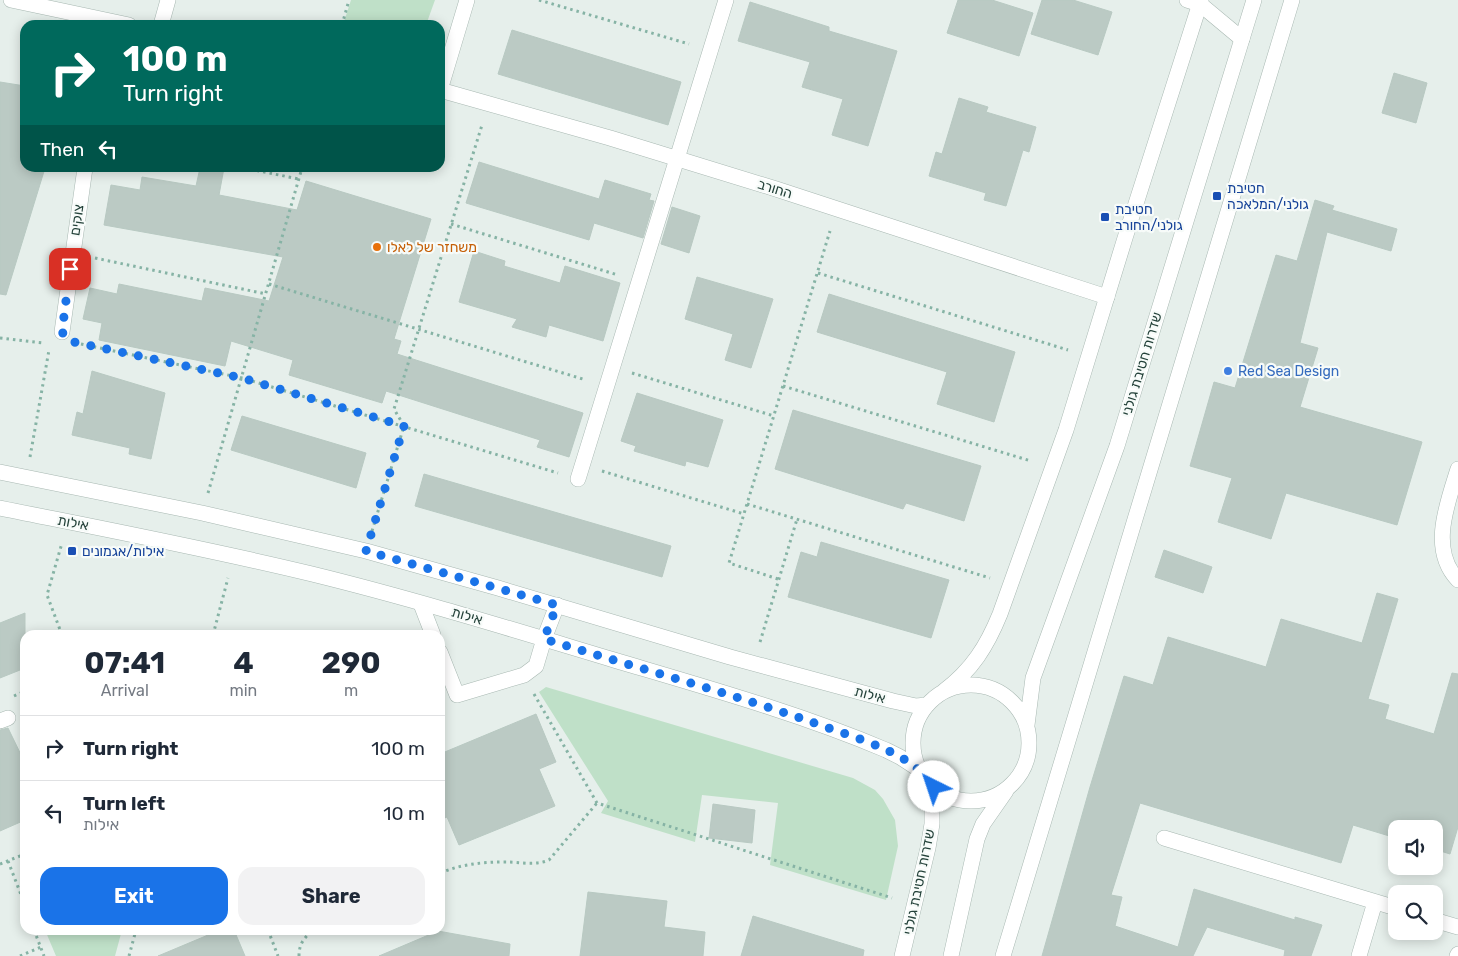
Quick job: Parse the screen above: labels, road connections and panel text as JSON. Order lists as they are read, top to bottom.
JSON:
{
  "streets": {
    "street": [
      "החורב",
      "צוקים",
      "שדרות חטיבת גולני",
      "אילות"
    ]
  },
  "crossings": [
    ["שדרות חטיבת גולני", "אילות"]
  ],
  "places": {
    "transit": ["חטיבת גולני/המלאכה", "חטיבת גולני/החורב", "אילות/אגמונים"],
    "other": ["משחזר של לאלו", "Red Sea Design"]
  },
  "page": {
    "turn": ["100 m", "Turn right"],
    "then": "Then",
    "eta": [
      "07:41",
      "Arrival",
      "4",
      "min",
      "290",
      "m"
    ],
    "list": [
      {
        "name": "Turn right",
        "value": "100 m"
      },
      {
        "name": "Turn left",
        "note": "אילות",
        "value": "10 m"
      }
    ],
    "buttons": ["Exit", "Share"]
  }
}
